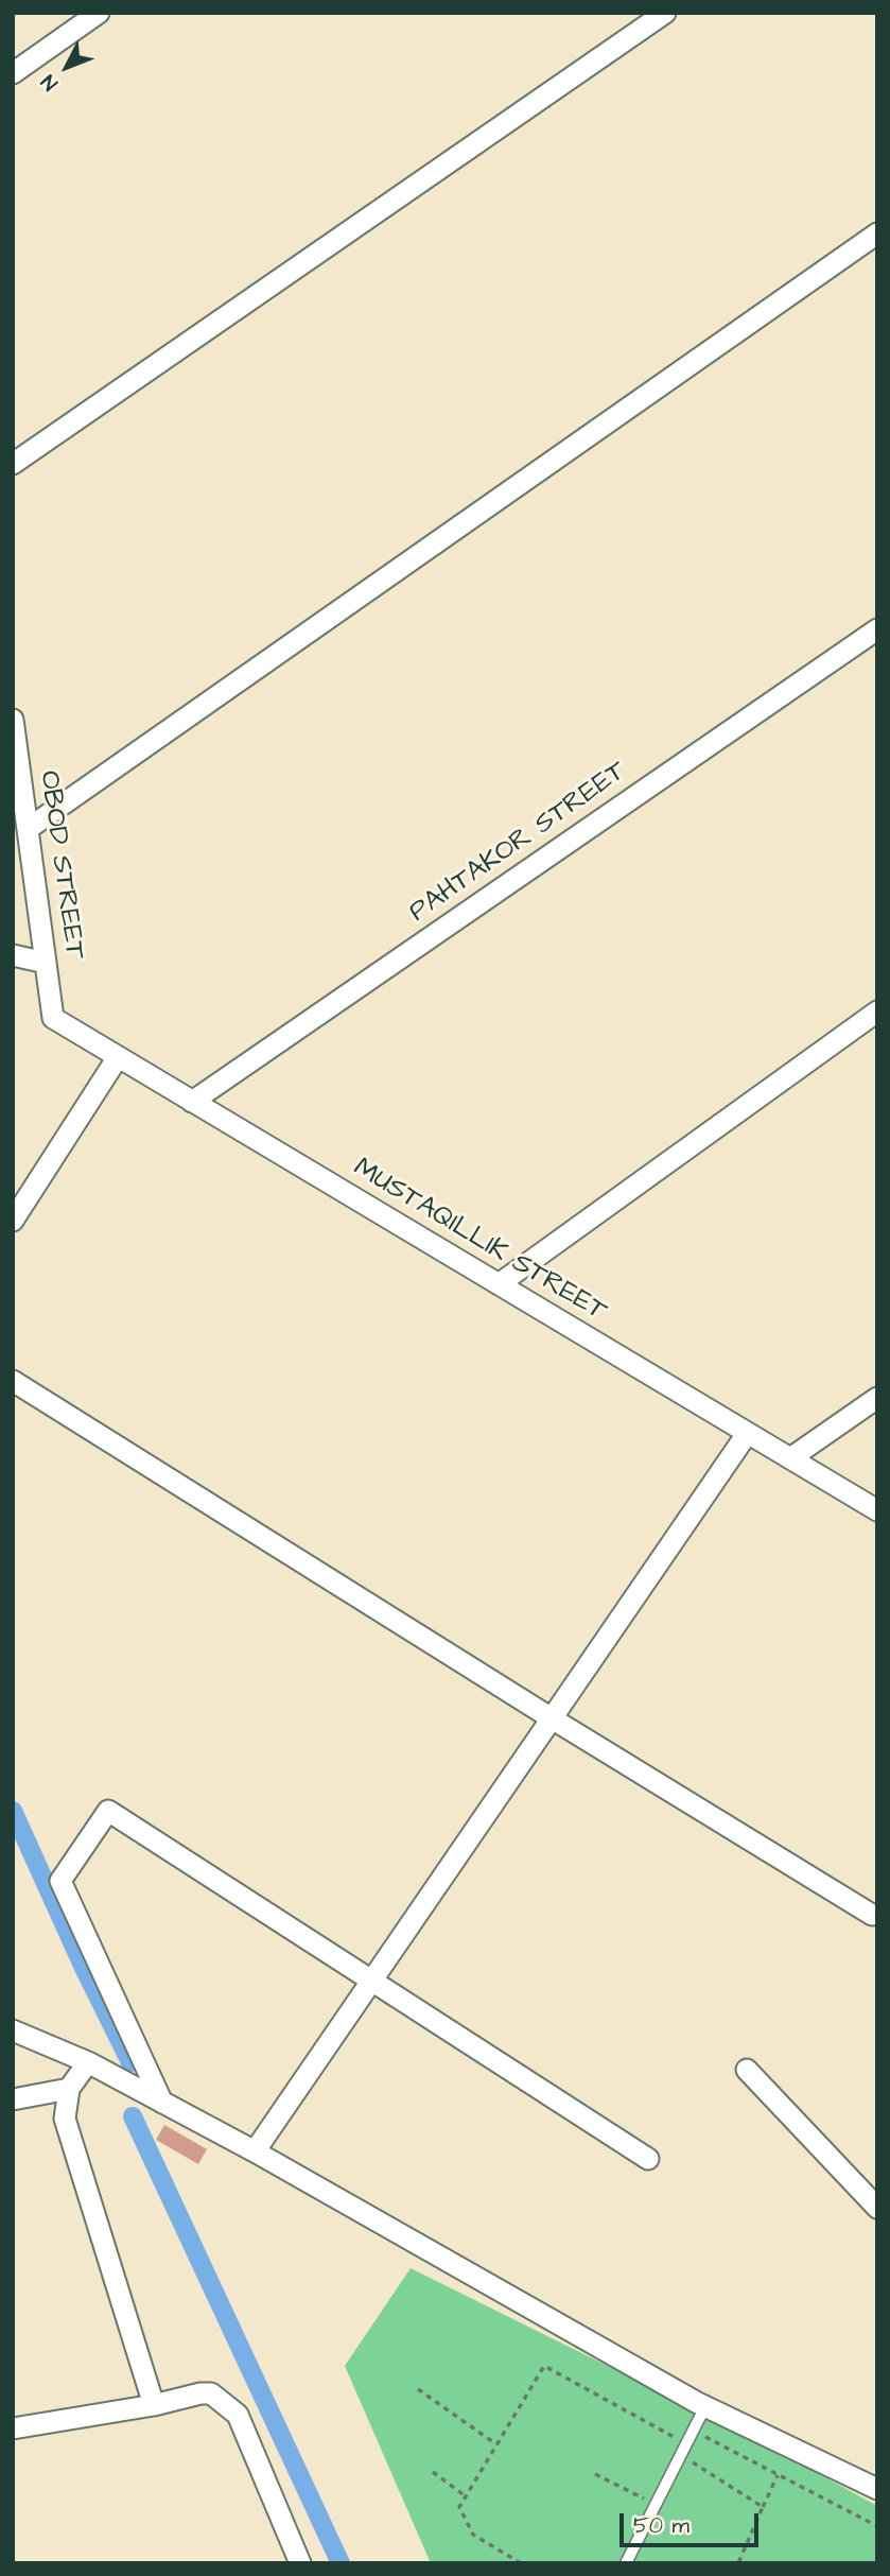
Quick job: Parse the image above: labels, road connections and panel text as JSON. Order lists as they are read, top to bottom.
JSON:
{
  "streets": {
    "street": ["PAHTAKOR STREET", "OBOD STREET", "MUSTAQILLIK STREET"]
  },
  "crossings": [
    ["PAHTAKOR STREET", "MUSTAQILLIK STREET"],
    ["OBOD STREET", "MUSTAQILLIK STREET"]
  ],
  "scale_bar": "50 m",
  "north": "bottom left"
}
